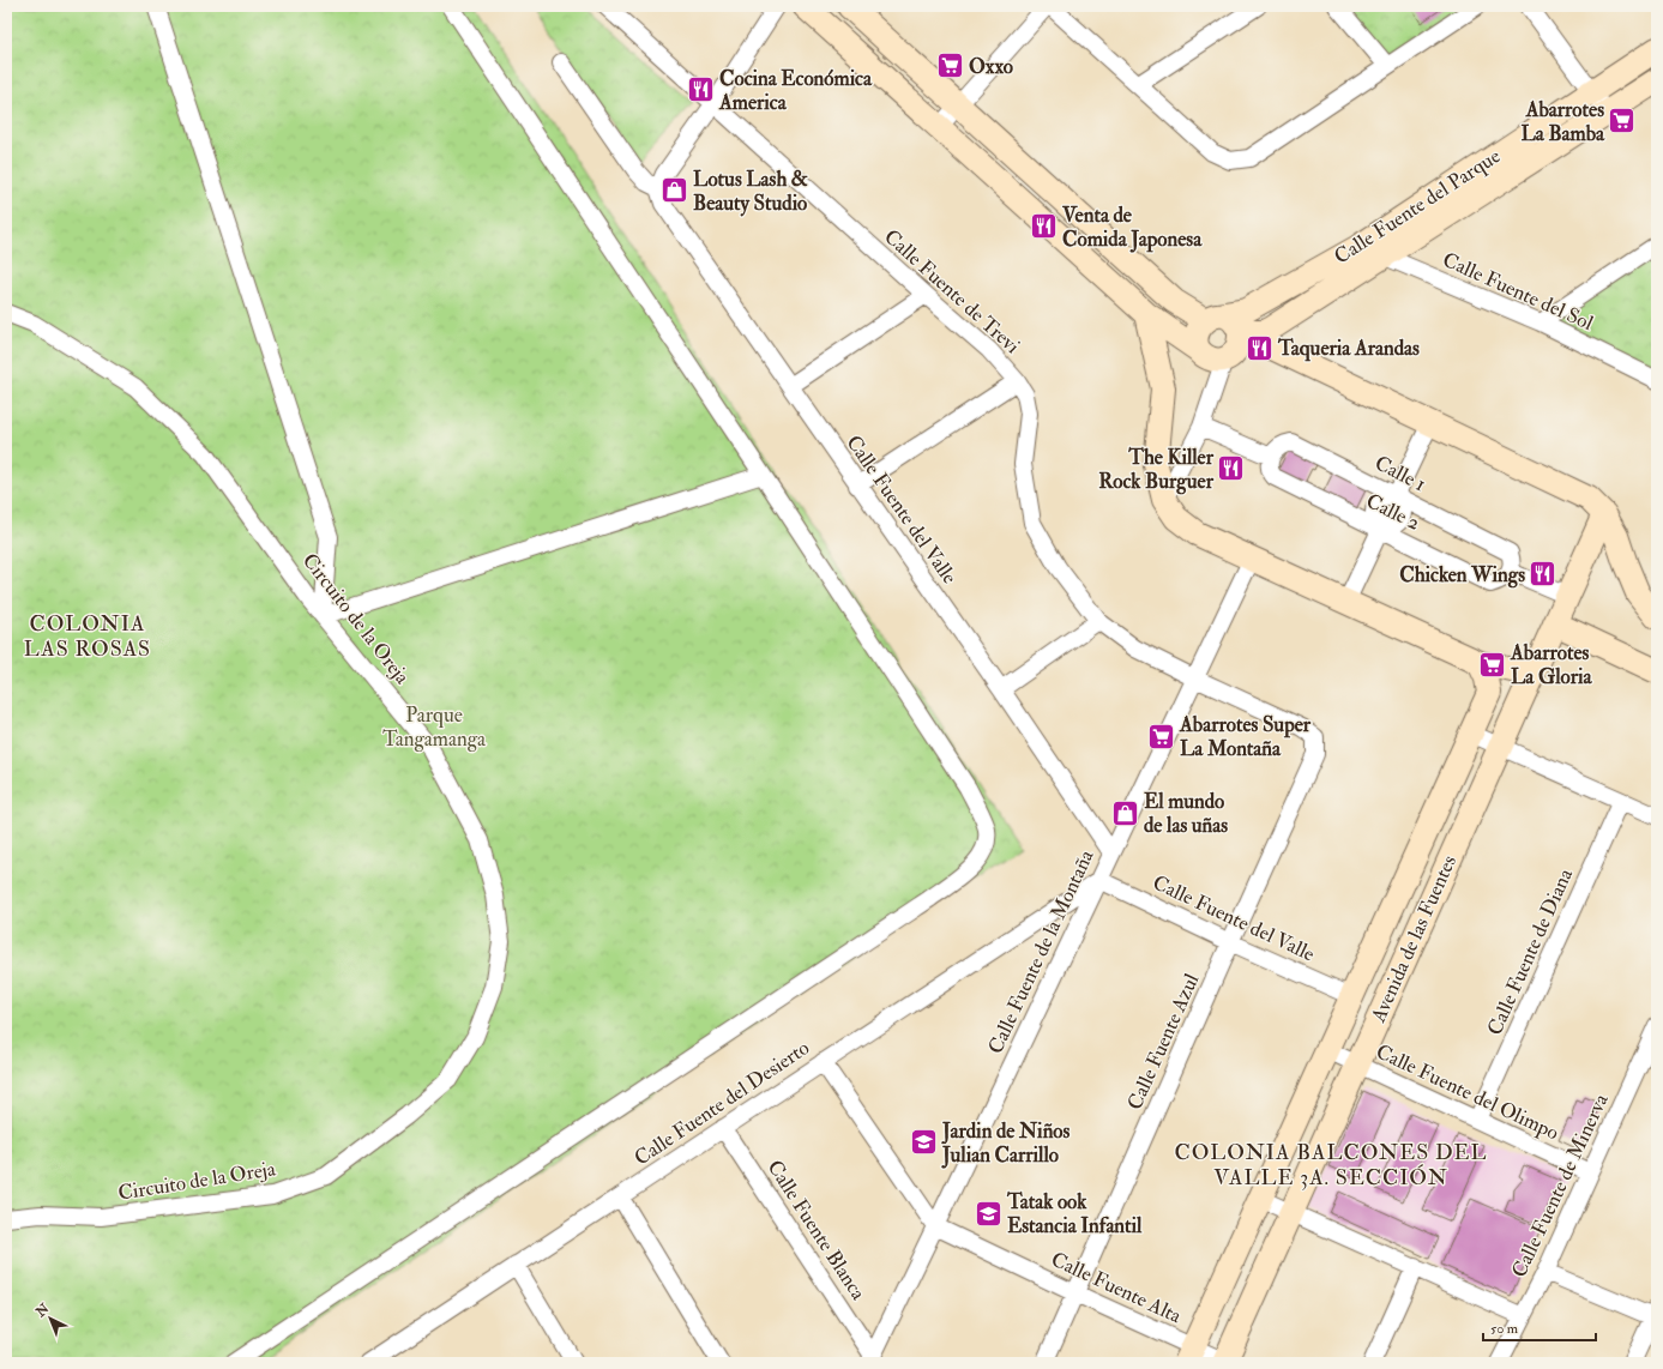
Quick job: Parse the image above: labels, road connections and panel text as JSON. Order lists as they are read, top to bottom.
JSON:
{
  "streets": {
    "street": [
      "Calle Fuente del Parque",
      "Calle Fuente de Trevi",
      "Calle Fuente del Sol",
      "Calle 1",
      "Calle Fuente del Valle",
      "Calle 2",
      "Circuito de la Oreja",
      "Avenida de las Fuentes",
      "Calle Fuente de la Montaña",
      "Calle Fuente de Diana",
      "Calle Fuente Azul",
      "Calle Fuente del Olimpo",
      "Calle Fuente del Desierto",
      "Calle Fuente de Minerva",
      "Calle Fuente Blanca",
      "Calle Fuente Alta"
    ]
  },
  "crossings": [
    ["Calle Fuente del Parque", "Calle Fuente del Sol"],
    ["Calle Fuente de Trevi", "Calle Fuente de la Montaña"],
    ["Calle Fuente de Trevi", "Calle Fuente Azul"],
    ["Calle 1", "Calle 2"],
    ["Calle Fuente del Valle", "Avenida de las Fuentes"],
    ["Calle Fuente del Valle", "Calle Fuente de la Montaña"],
    ["Calle Fuente del Valle", "Calle Fuente Azul"],
    ["Calle Fuente del Valle", "Calle Fuente del Desierto"],
    ["Avenida de las Fuentes", "Calle Fuente del Olimpo"],
    ["Avenida de las Fuentes", "Calle Fuente Alta"],
    ["Calle Fuente de la Montaña", "Calle Fuente del Desierto"],
    ["Calle Fuente de la Montaña", "Calle Fuente Blanca"],
    ["Calle Fuente de la Montaña", "Calle Fuente Alta"],
    ["Calle Fuente de Diana", "Calle Fuente del Olimpo"],
    ["Calle Fuente Azul", "Calle Fuente Alta"],
    ["Calle Fuente del Olimpo", "Calle Fuente de Minerva"],
    ["Calle Fuente del Desierto", "Calle Fuente Blanca"],
    ["Calle Fuente del Desierto", "Calle Fuente Alta"]
  ],
  "districts": ["COLONIA LAS ROSAS", "COLONIA BALCONES DEL VALLE 3A. SECCIÓN"],
  "parks": ["Parque Tangamanga"],
  "places": {
    "supermarket": [
      "Oxxo",
      "Abarrotes La Bamba",
      "Abarrotes La Gloria",
      "Abarrotes Super La Montaña"
    ],
    "restaurant": [
      "Cocina Económica America",
      "Venta de Comida Japonesa",
      "Taqueria Arandas",
      "The Killer Rock Burguer",
      "Chicken Wings"
    ],
    "shop": ["Lotus Lash & Beauty Studio", "El mundo de las uñas"],
    "school or university": ["Jardin de Niños Julian Carrillo", "Tatak ook Estancia Infantil"]
  },
  "scale_bar": "50 m",
  "north": "top left"
}
